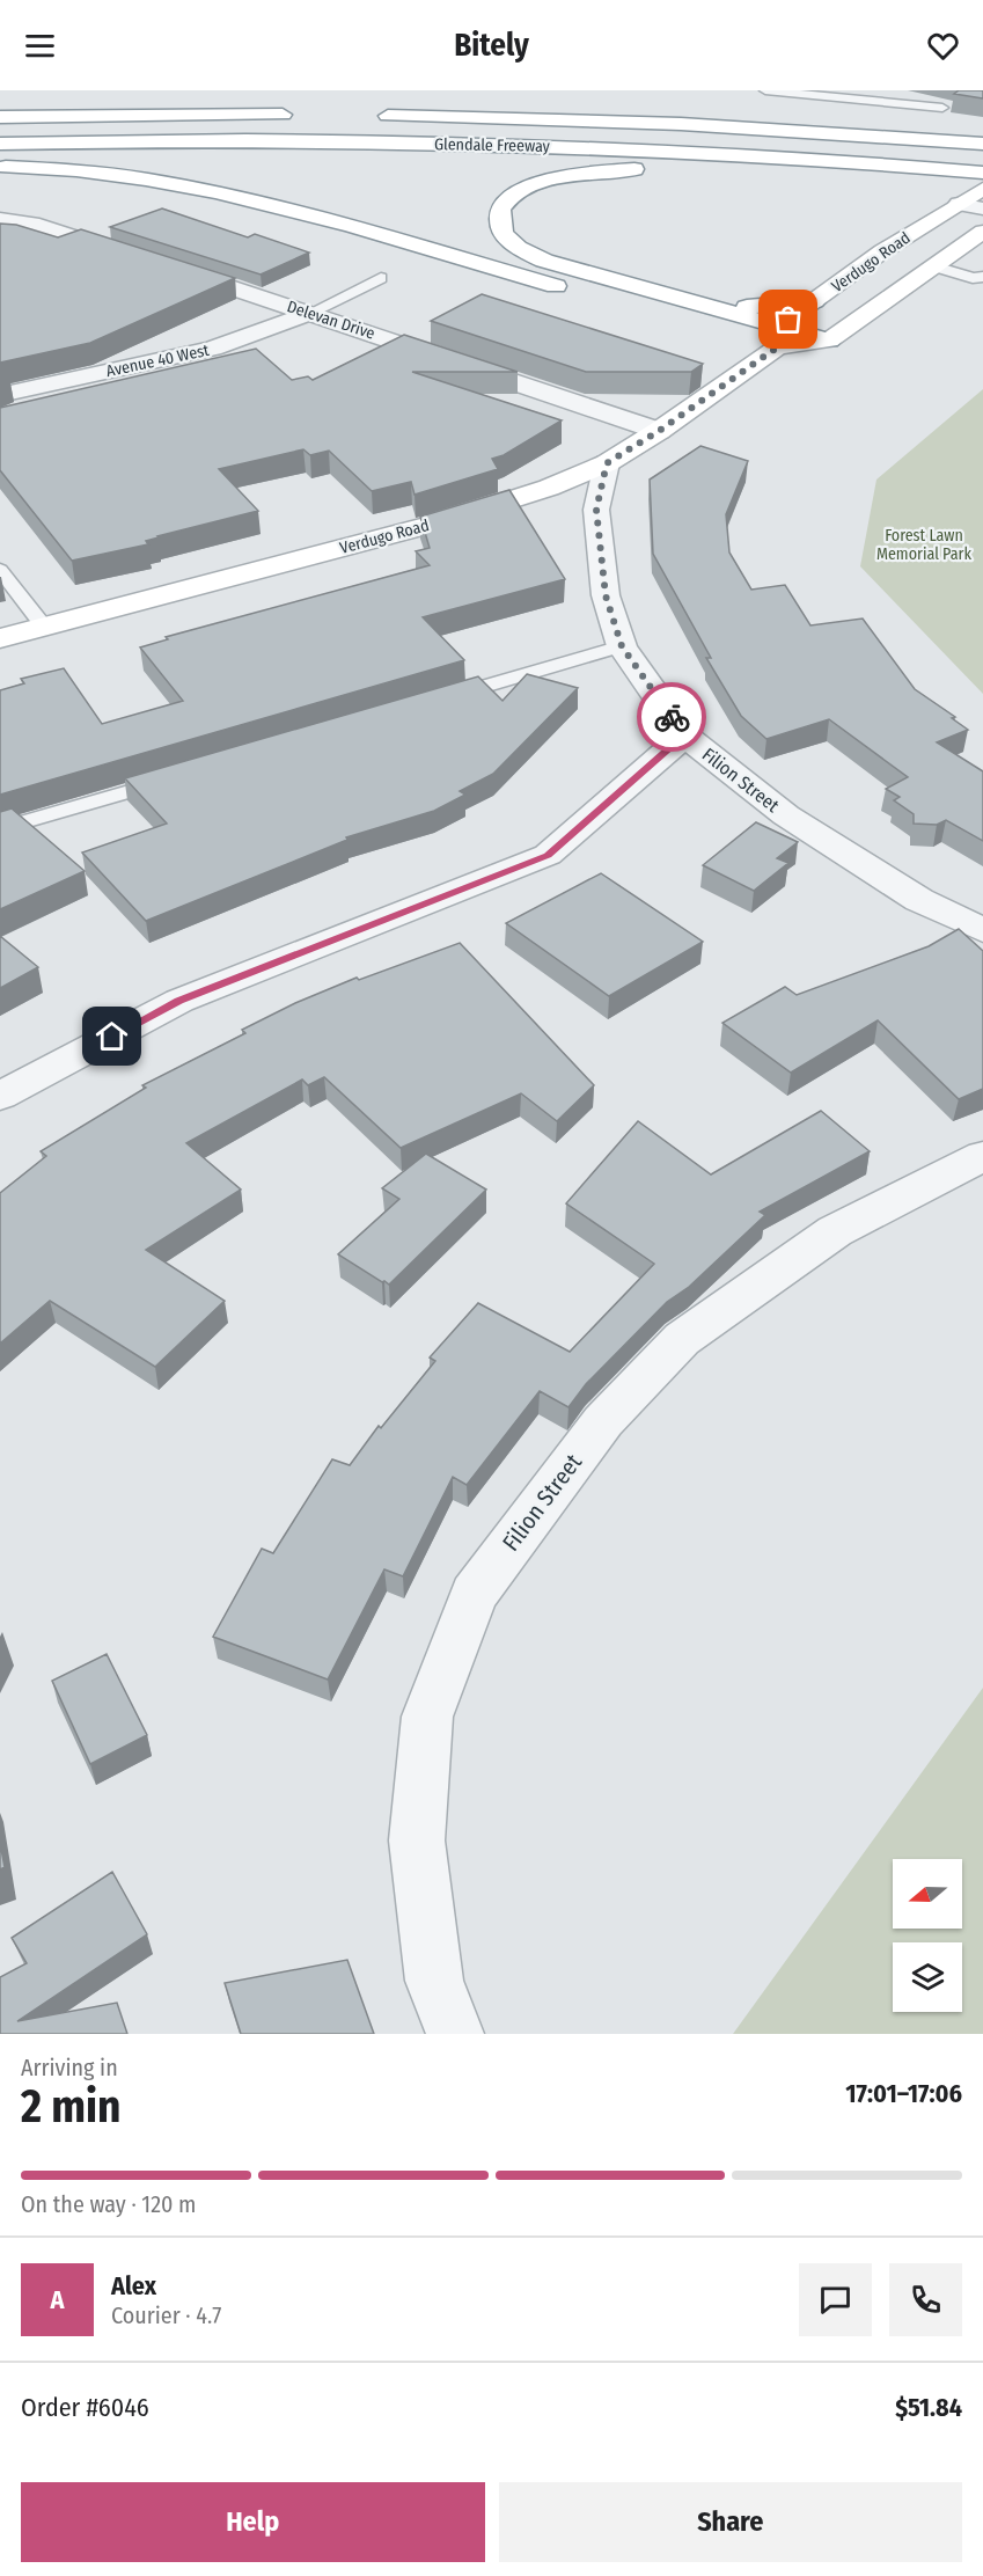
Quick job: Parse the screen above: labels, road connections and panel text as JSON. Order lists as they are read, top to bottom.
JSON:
{
  "streets": {
    "main road": ["Glendale Freeway", "Verdugo Road"],
    "street": ["Delevan Drive", "Avenue 40 West", "Filion Street"]
  },
  "crossings": [
    ["Verdugo Road", "Delevan Drive"],
    ["Verdugo Road", "Filion Street"],
    ["Delevan Drive", "Avenue 40 West"]
  ],
  "parks": ["Forest Lawn Memorial Park"],
  "north": "left",
  "page": {
    "header": "Bitely",
    "heading": ["2 min", "Arriving in", "17:01–17:06"],
    "panel": [
      "Alex",
      "Courier · 4.7",
      "Order #6046",
      "$51.84"
    ],
    "bar": "On the way · 120 m",
    "round": "A",
    "buttons": ["Help", "Share"]
  }
}
